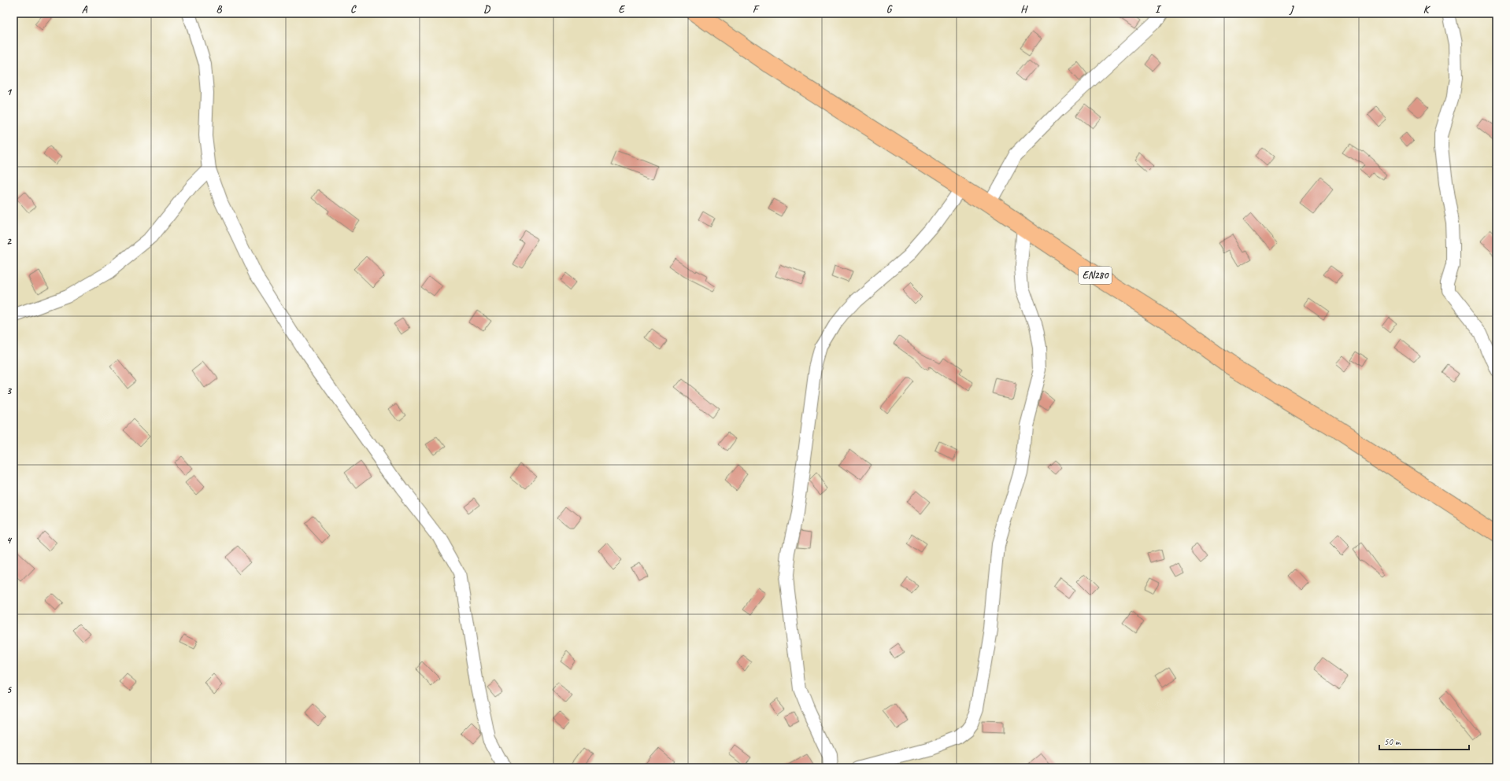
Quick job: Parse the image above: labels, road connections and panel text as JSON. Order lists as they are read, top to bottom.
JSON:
{
  "streets": {
    "main road": ["EN280"]
  },
  "scale_bar": "50 m",
  "grid": {
    "columns": [
      "A",
      "B",
      "C",
      "D",
      "E",
      "F",
      "G",
      "H",
      "I",
      "J",
      "K"
    ],
    "rows": [
      "1",
      "2",
      "3",
      "4",
      "5"
    ]
  }
}
